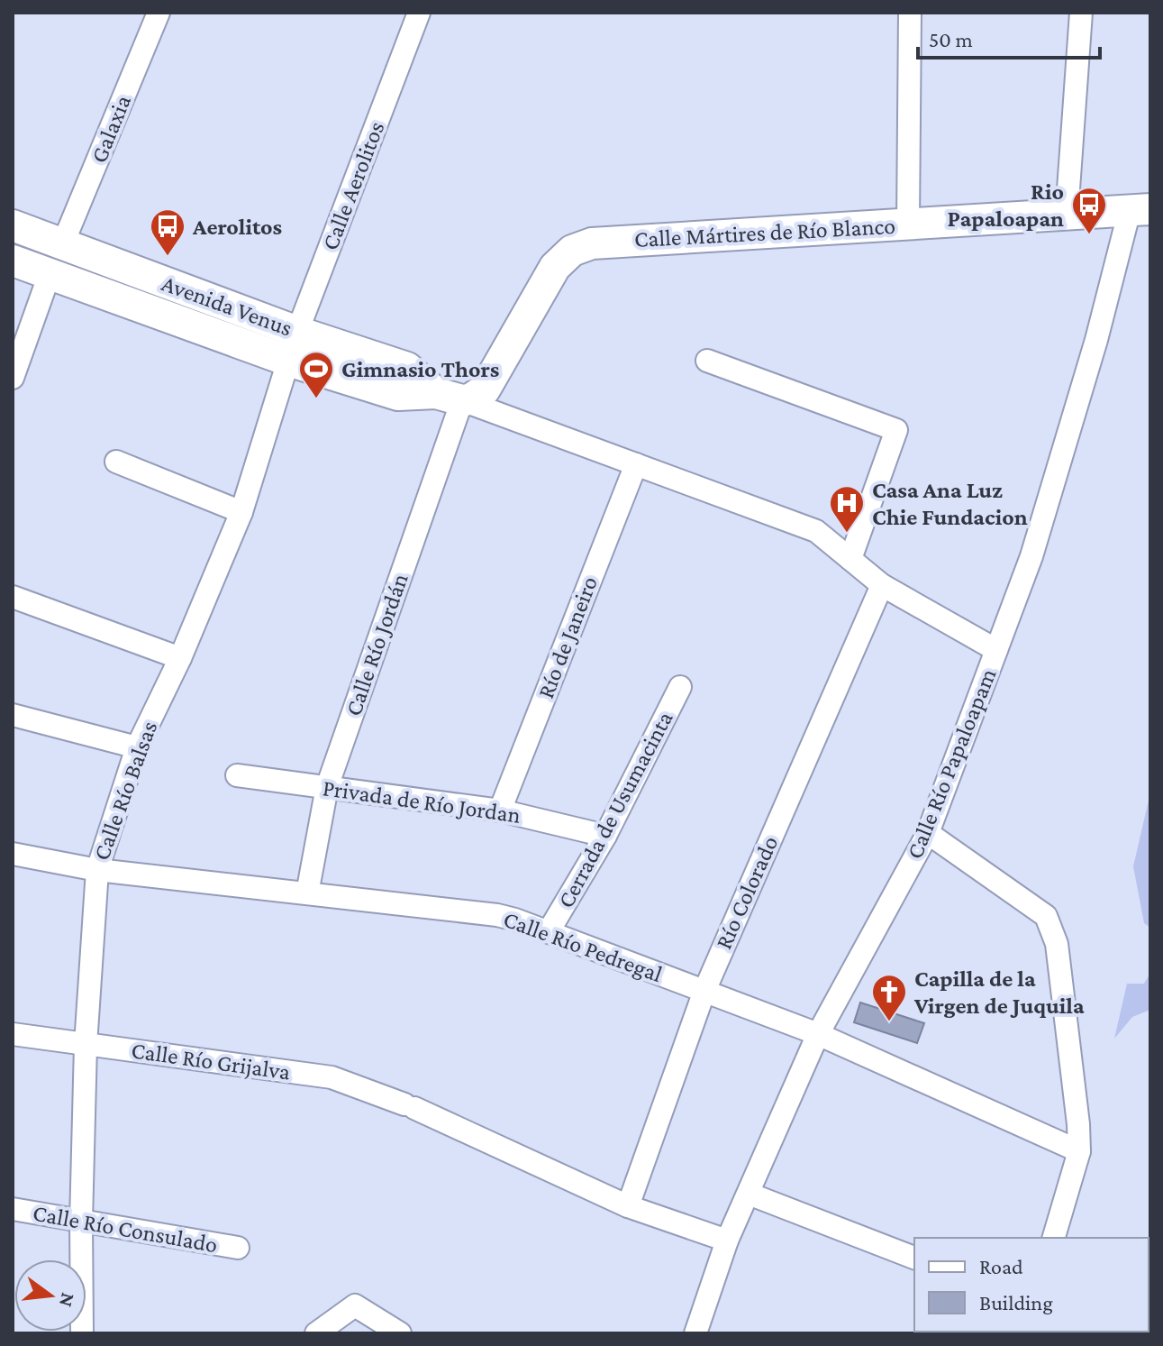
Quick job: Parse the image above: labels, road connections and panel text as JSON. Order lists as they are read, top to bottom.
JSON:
{
  "streets": {
    "main road": ["Calle Mártires de Río Blanco", "Avenida Venus"],
    "street": [
      "Galaxia",
      "Calle Aerolitos",
      "Río de Janeiro",
      "Calle Río Jordán",
      "Calle Río Papaloapam",
      "Calle Río Balsas",
      "Privada de Río Jordan",
      "Cerrada de Usumacinta",
      "Río Colorado",
      "Calle Río Pedregal",
      "Calle Río Grijalva",
      "Calle Río Consulado"
    ]
  },
  "crossings": [
    ["Galaxia", "Avenida Venus"],
    ["Calle Aerolitos", "Avenida Venus"],
    ["Calle Aerolitos", "Calle Río Balsas"],
    ["Calle Mártires de Río Blanco", "Avenida Venus"],
    ["Calle Mártires de Río Blanco", "Calle Río Jordán"],
    ["Calle Mártires de Río Blanco", "Calle Río Papaloapam"],
    ["Avenida Venus", "Calle Río Jordán"],
    ["Avenida Venus", "Calle Río Balsas"],
    ["Río de Janeiro", "Privada de Río Jordan"],
    ["Calle Río Jordán", "Privada de Río Jordan"],
    ["Calle Río Jordán", "Calle Río Pedregal"],
    ["Calle Río Papaloapam", "Calle Río Pedregal"],
    ["Calle Río Papaloapam", "Calle Río Grijalva"],
    ["Calle Río Balsas", "Calle Río Pedregal"],
    ["Calle Río Balsas", "Calle Río Grijalva"],
    ["Calle Río Balsas", "Calle Río Consulado"],
    ["Privada de Río Jordan", "Cerrada de Usumacinta"],
    ["Cerrada de Usumacinta", "Calle Río Pedregal"],
    ["Río Colorado", "Calle Río Pedregal"],
    ["Río Colorado", "Calle Río Grijalva"]
  ],
  "places": {
    "bus stop": ["Rio Papaloapan", "Aerolitos"],
    "sports": ["Gimnasio Thors"],
    "hospital": ["Casa Ana Luz Chie Fundacion"],
    "church": ["Capilla de la Virgen de Juquila"]
  },
  "legend": ["Road", "Building"],
  "scale_bar": "50 m",
  "north": "right"
}
